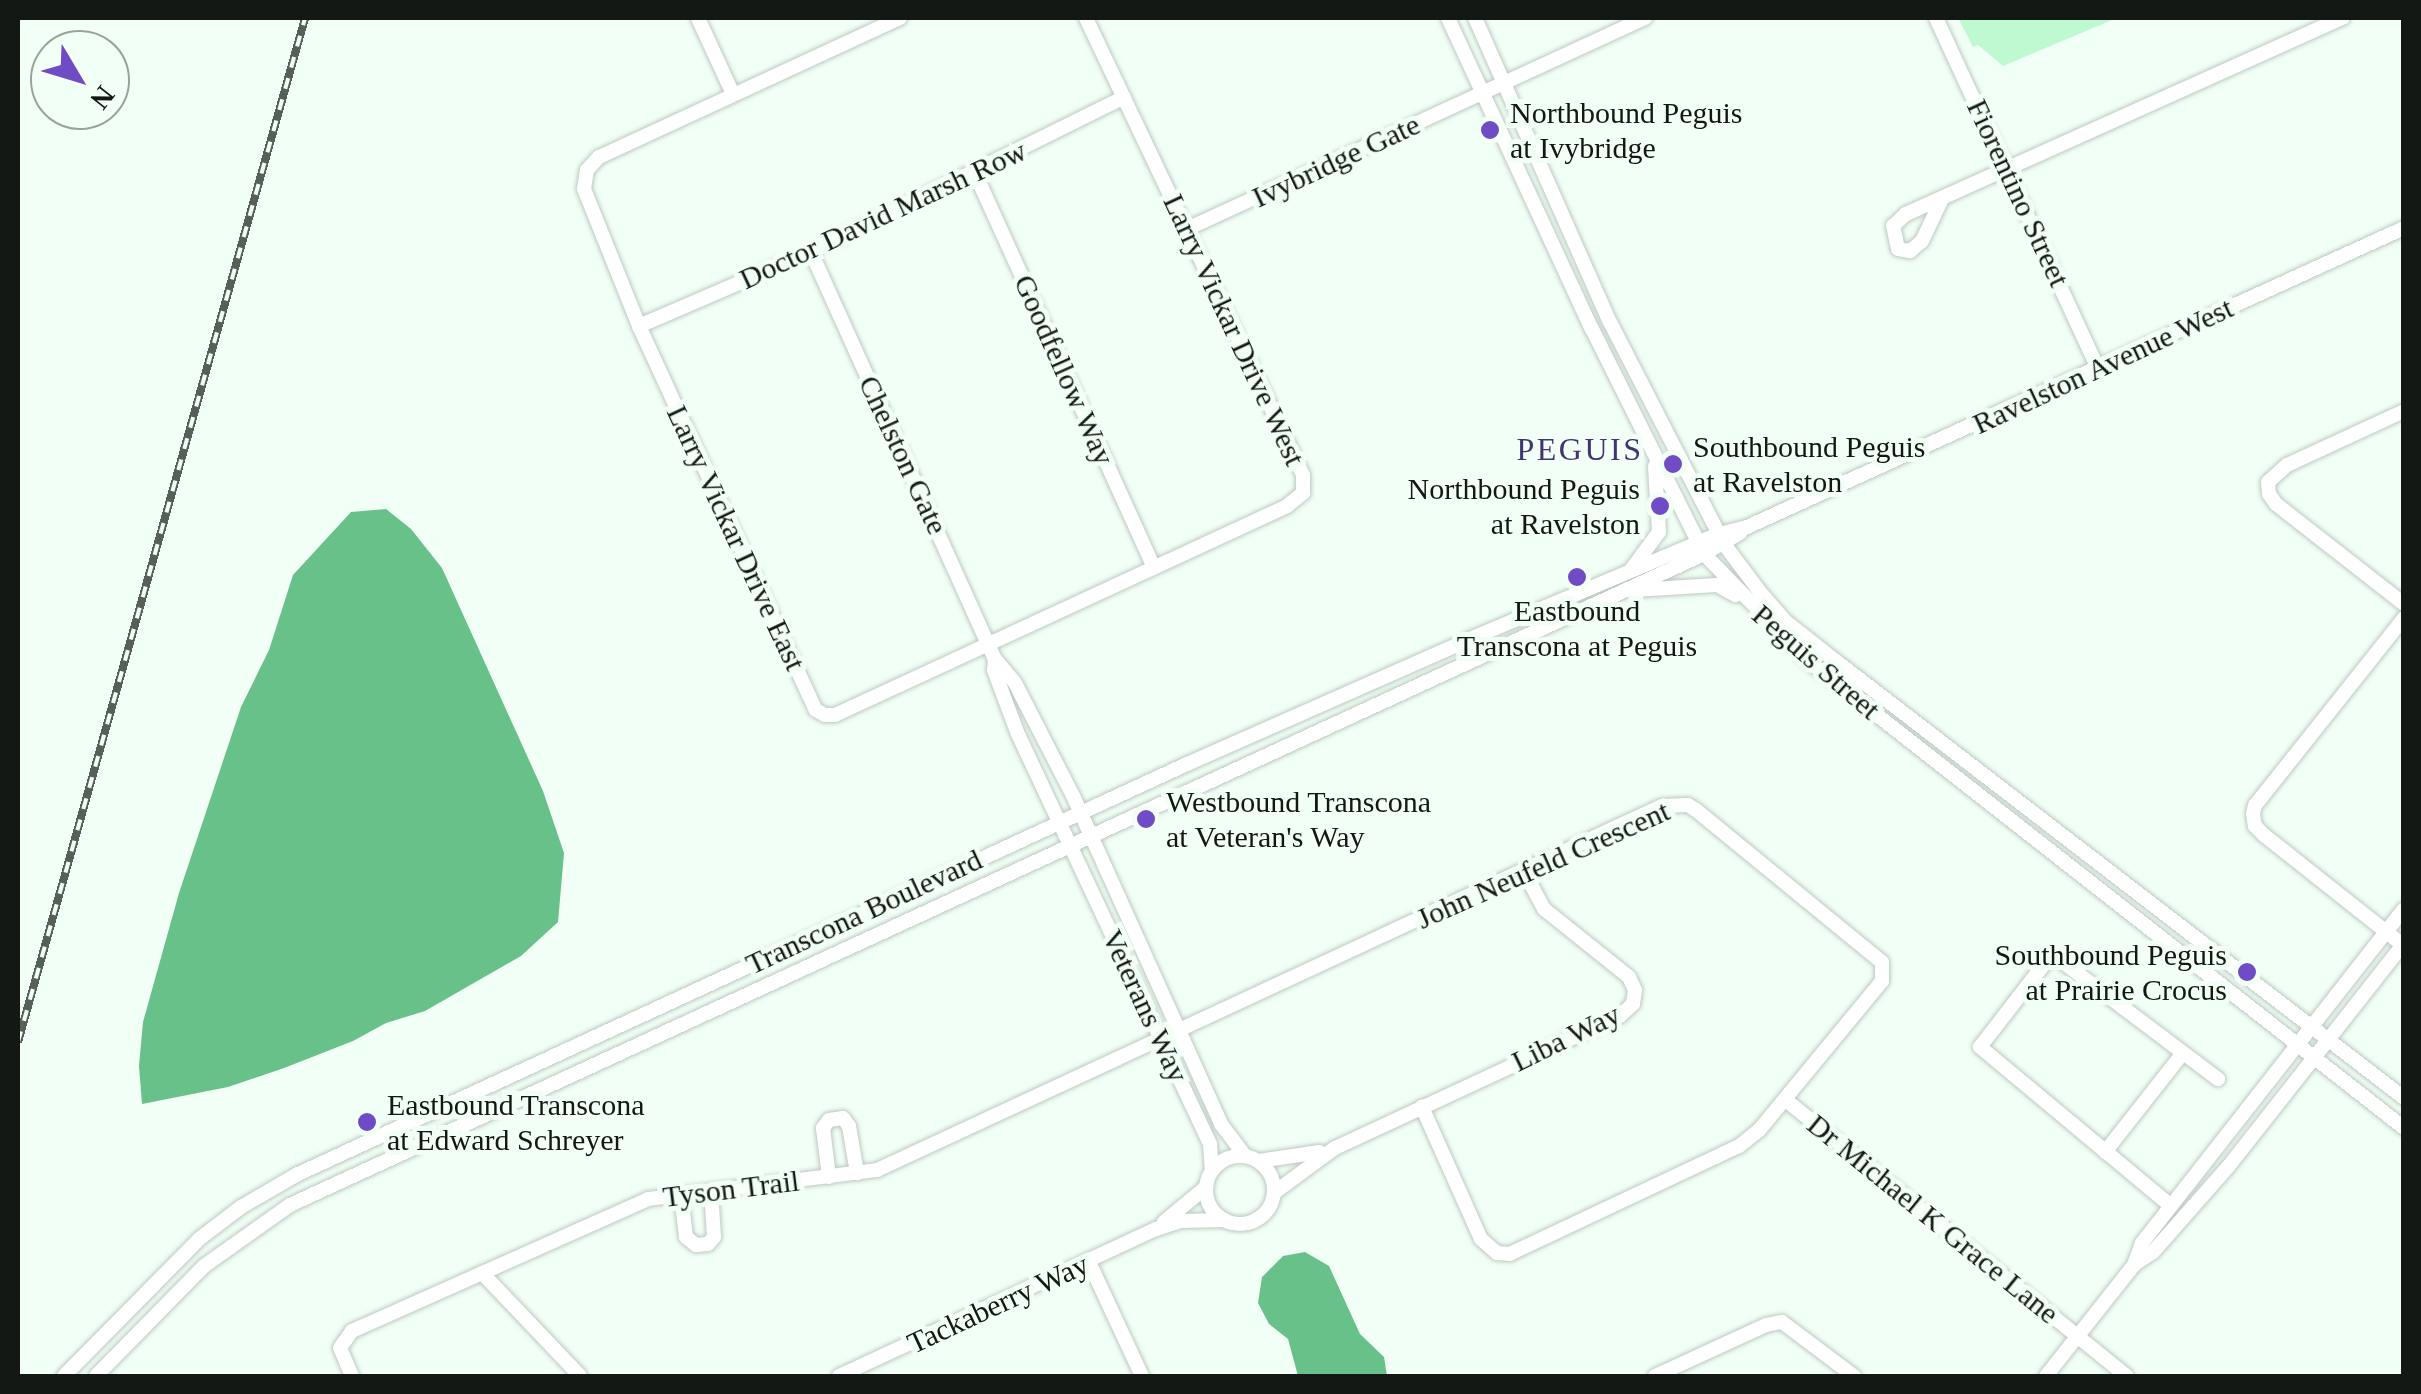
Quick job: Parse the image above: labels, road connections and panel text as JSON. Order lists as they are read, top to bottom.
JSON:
{
  "streets": {
    "street": [
      "Ivybridge Gate",
      "Fiorentino Street",
      "Doctor David Marsh Row",
      "Larry Vickar Drive West",
      "Ravelston Avenue West",
      "Goodfellow Way",
      "Chelston Gate",
      "Larry Vickar Drive East",
      "Peguis Street",
      "John Neufeld Crescent",
      "Transcona Boulevard",
      "Veterans Way",
      "Liba Way",
      "Tyson Trail",
      "Dr Michael K Grace Lane",
      "Tackaberry Way"
    ]
  },
  "crossings": [
    ["Ivybridge Gate", "Larry Vickar Drive West"],
    ["Ivybridge Gate", "Peguis Street"],
    ["Fiorentino Street", "Ravelston Avenue West"],
    ["Doctor David Marsh Row", "Larry Vickar Drive West"],
    ["Doctor David Marsh Row", "Goodfellow Way"],
    ["Doctor David Marsh Row", "Chelston Gate"],
    ["Doctor David Marsh Row", "Larry Vickar Drive East"],
    ["Larry Vickar Drive West", "Goodfellow Way"],
    ["Larry Vickar Drive West", "Chelston Gate"],
    ["Larry Vickar Drive West", "Larry Vickar Drive East"],
    ["Ravelston Avenue West", "Peguis Street"],
    ["Ravelston Avenue West", "Transcona Boulevard"],
    ["Chelston Gate", "Larry Vickar Drive East"],
    ["Chelston Gate", "Transcona Boulevard"],
    ["Chelston Gate", "Veterans Way"],
    ["Peguis Street", "Transcona Boulevard"],
    ["John Neufeld Crescent", "Veterans Way"],
    ["John Neufeld Crescent", "Liba Way"],
    ["John Neufeld Crescent", "Tyson Trail"],
    ["John Neufeld Crescent", "Dr Michael K Grace Lane"],
    ["Transcona Boulevard", "Veterans Way"],
    ["Veterans Way", "Liba Way"],
    ["Veterans Way", "Tyson Trail"]
  ],
  "districts": ["PEGUIS"],
  "places": [
    "Northbound Peguis at Ivybridge",
    "Southbound Peguis at Ravelston",
    "Northbound Peguis at Ravelston",
    "Eastbound Transcona at Peguis",
    "Westbound Transcona at Veteran's Way",
    "Southbound Peguis at Prairie Crocus",
    "Eastbound Transcona at Edward Schreyer"
  ],
  "north": "bottom right"
}
